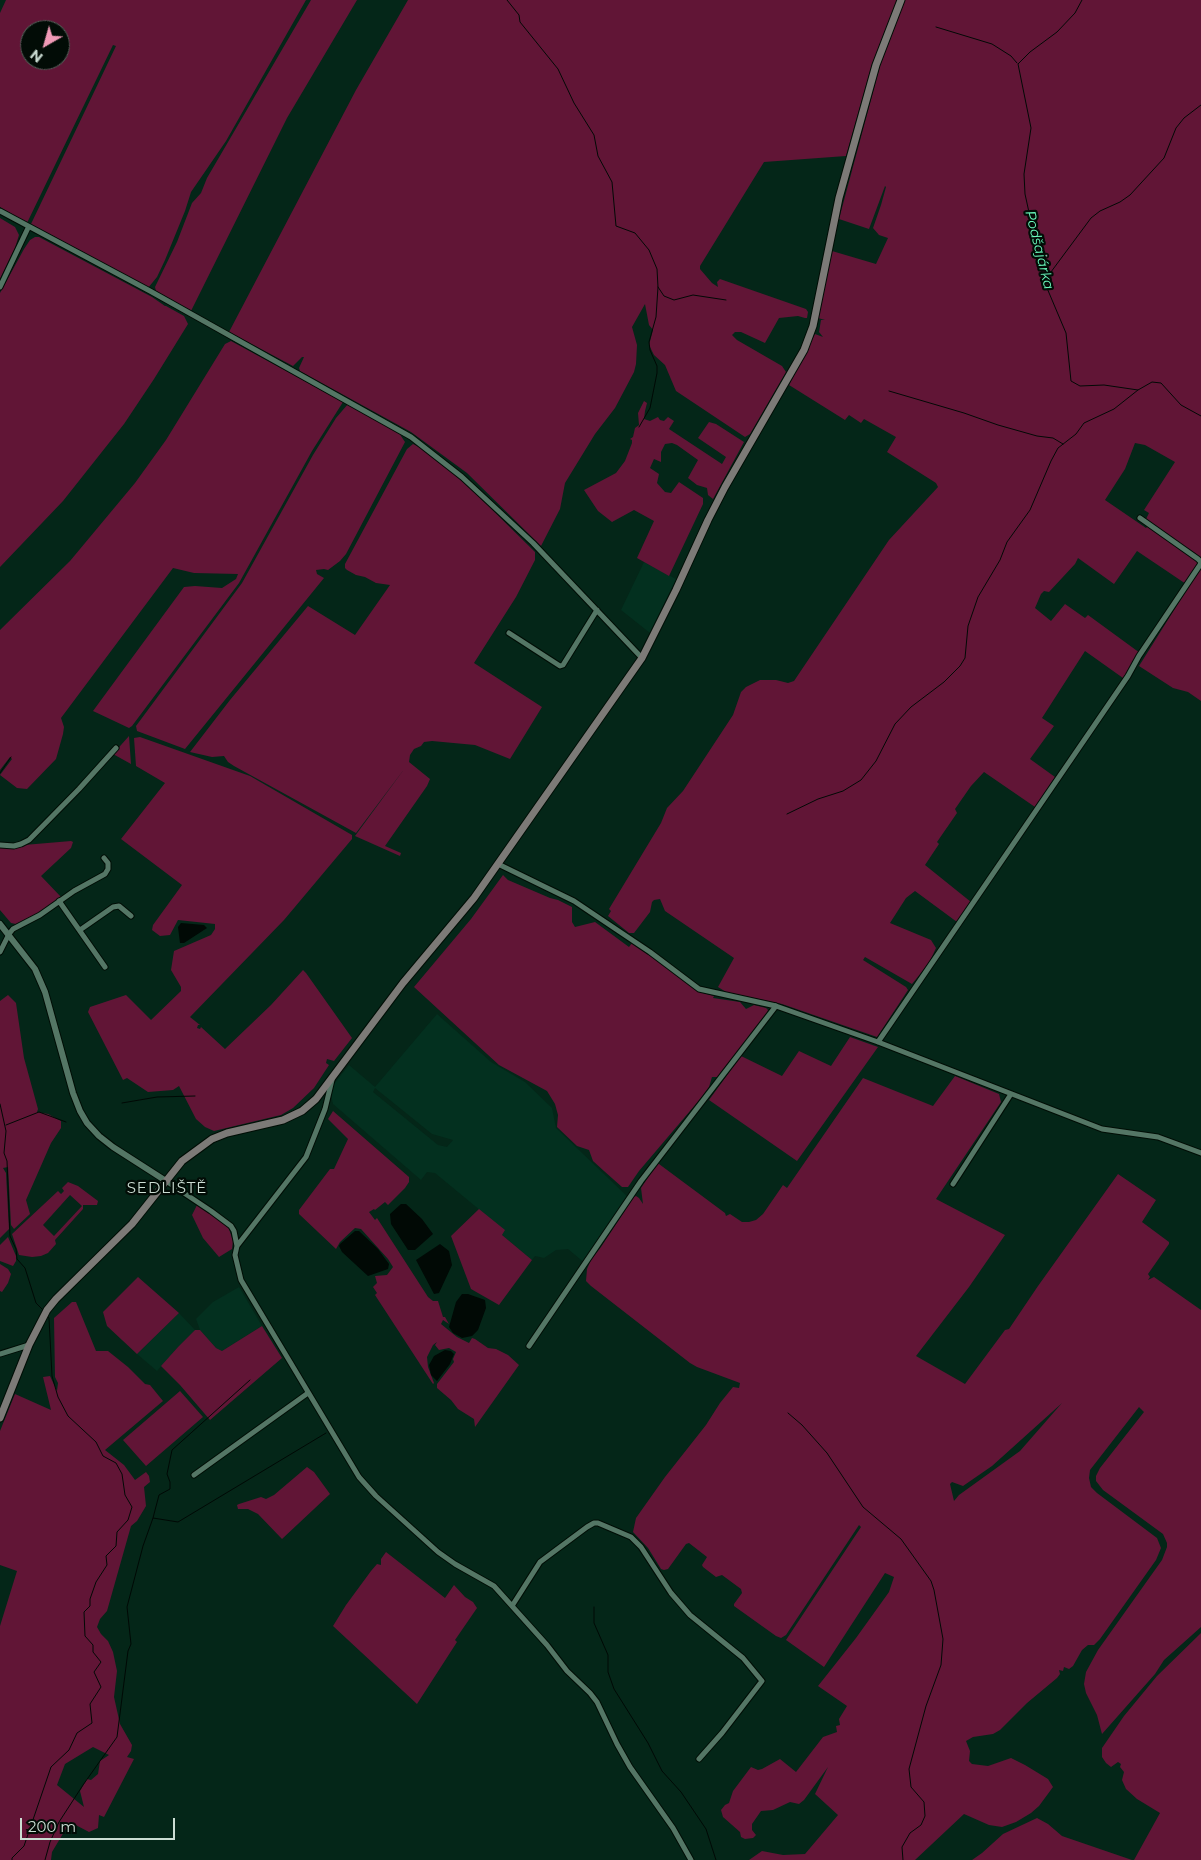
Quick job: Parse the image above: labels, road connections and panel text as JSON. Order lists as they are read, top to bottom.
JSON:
{
  "districts": ["SEDLIŠTĚ"],
  "water": ["Podšajárka"],
  "scale_bar": "200 m",
  "north": "bottom left"
}
